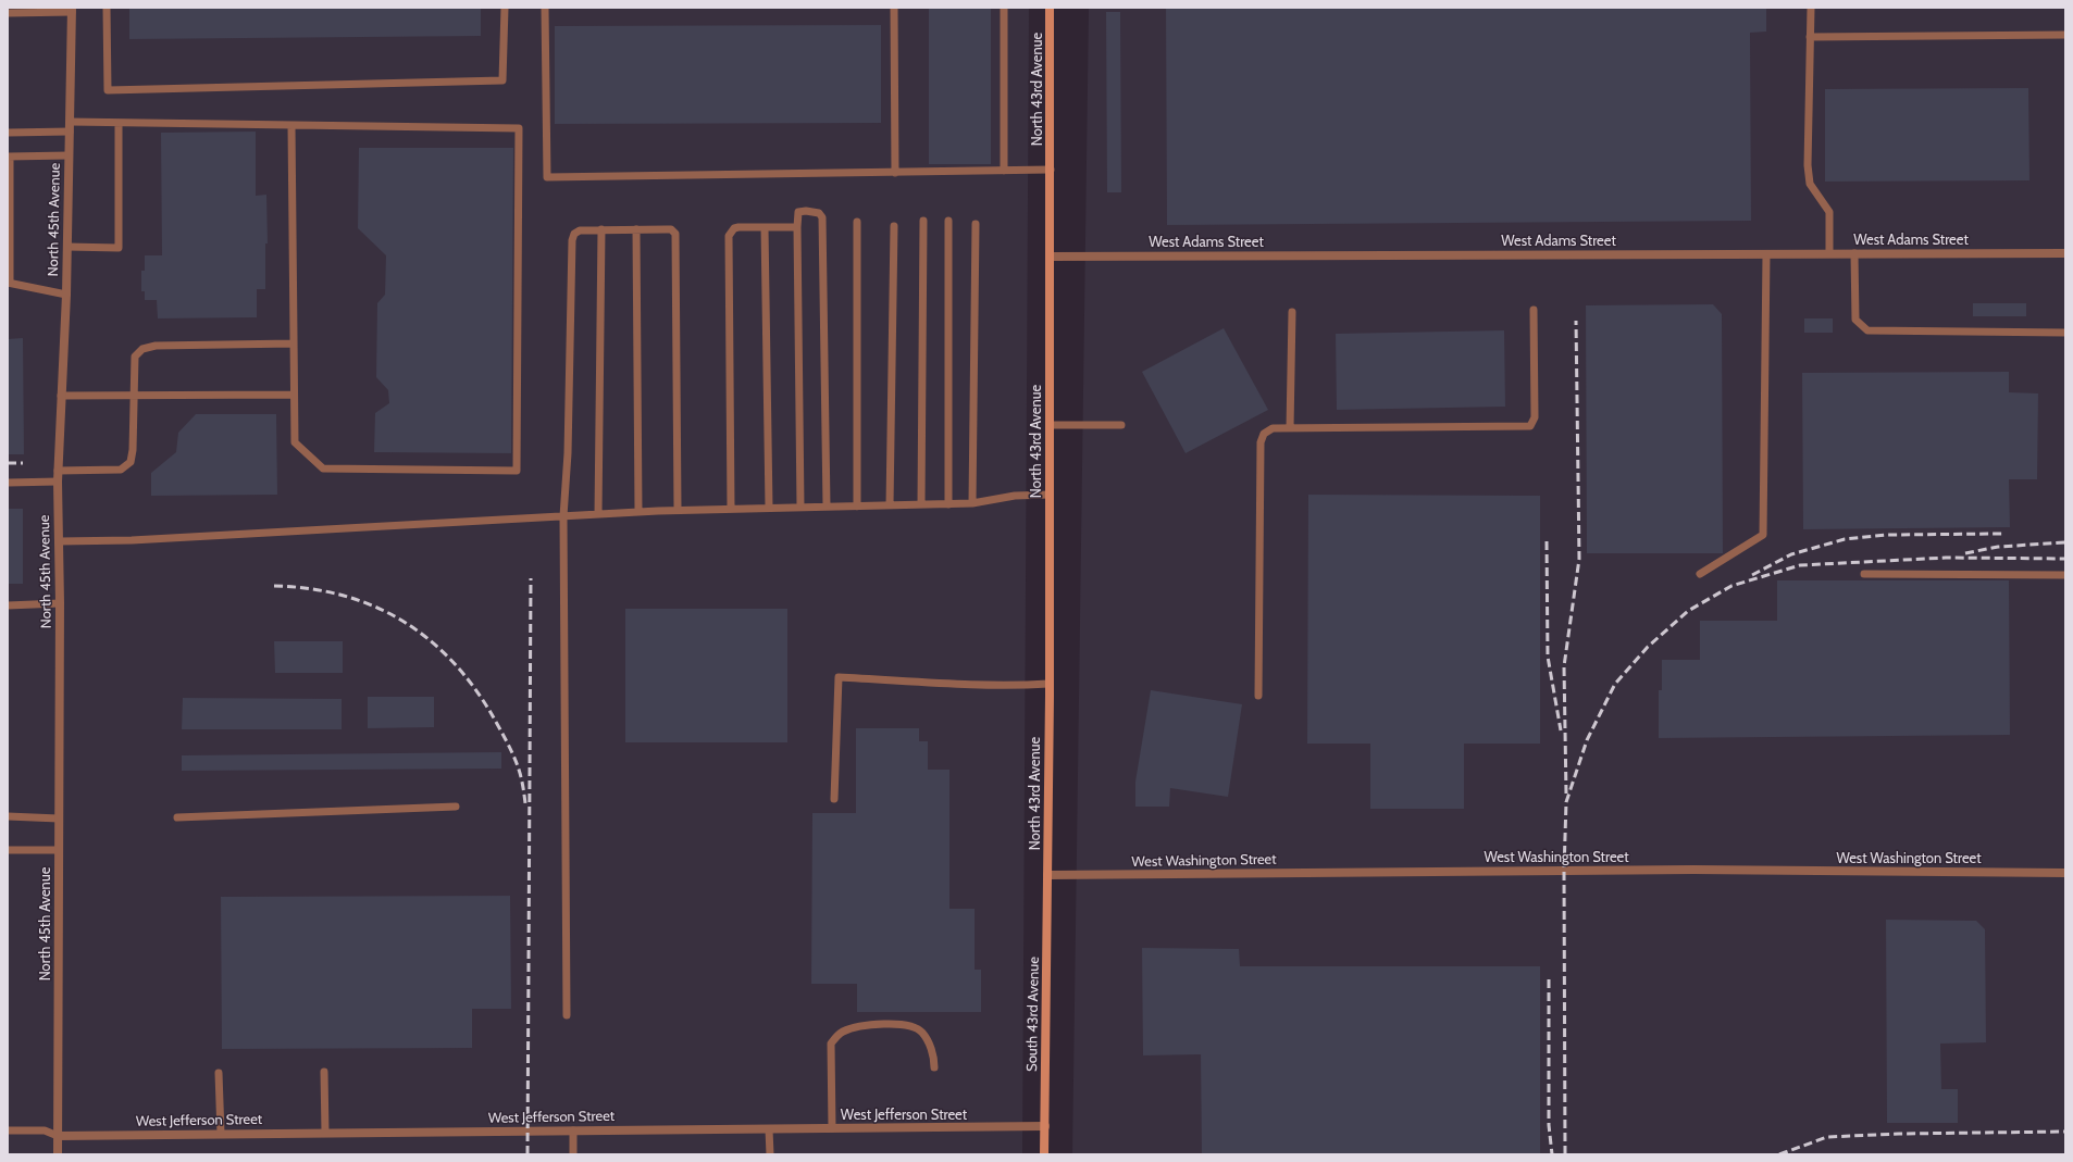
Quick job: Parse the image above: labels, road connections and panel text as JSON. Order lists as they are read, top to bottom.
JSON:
{
  "streets": {
    "main road": ["North 43rd Avenue", "South 43rd Avenue"],
    "street": [
      "North 45th Avenue",
      "West Adams Street",
      "West Washington Street",
      "West Jefferson Street"
    ]
  },
  "crossings": [
    ["North 43rd Avenue", "West Adams Street"],
    ["North 43rd Avenue", "West Washington Street"],
    ["North 43rd Avenue", "South 43rd Avenue"],
    ["North 45th Avenue", "West Jefferson Street"],
    ["West Washington Street", "South 43rd Avenue"],
    ["South 43rd Avenue", "West Jefferson Street"]
  ]
}
